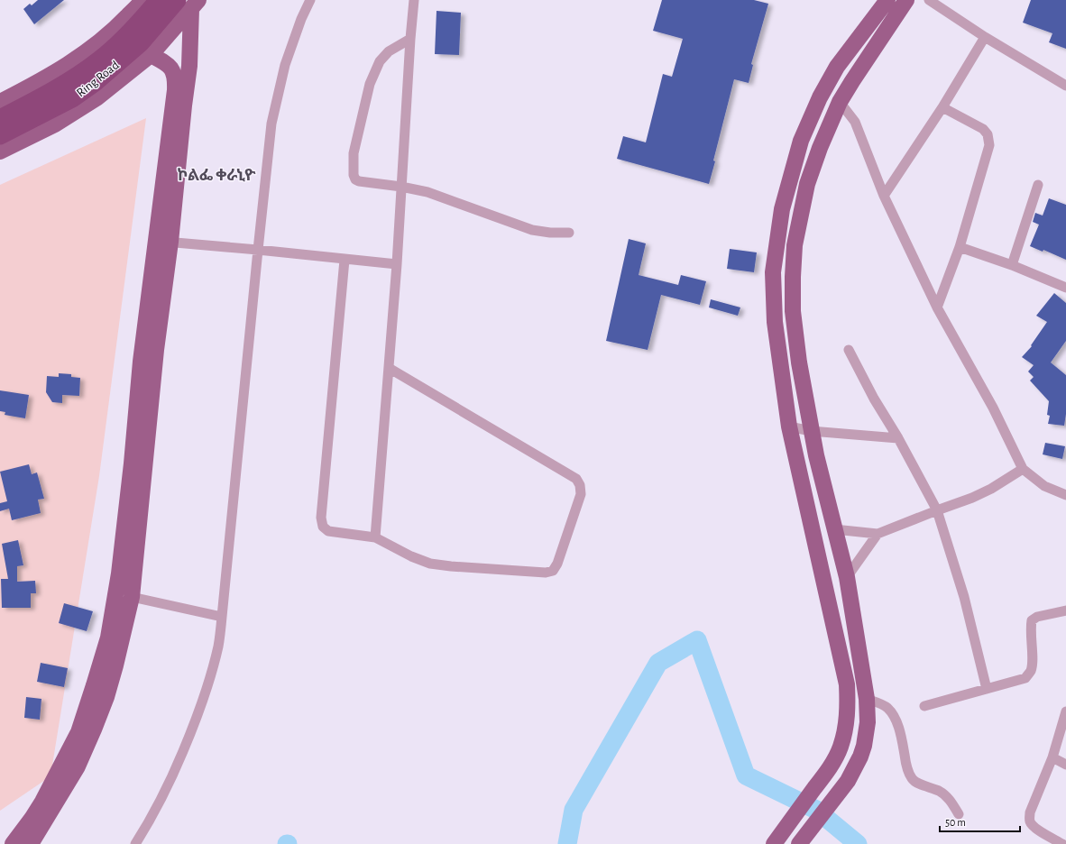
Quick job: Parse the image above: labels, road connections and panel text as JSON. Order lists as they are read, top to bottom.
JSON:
{
  "streets": {
    "highway": ["Ring Road"]
  },
  "districts": ["ኮልፌ ቀራኒዮ"],
  "scale_bar": "50 m"
}
